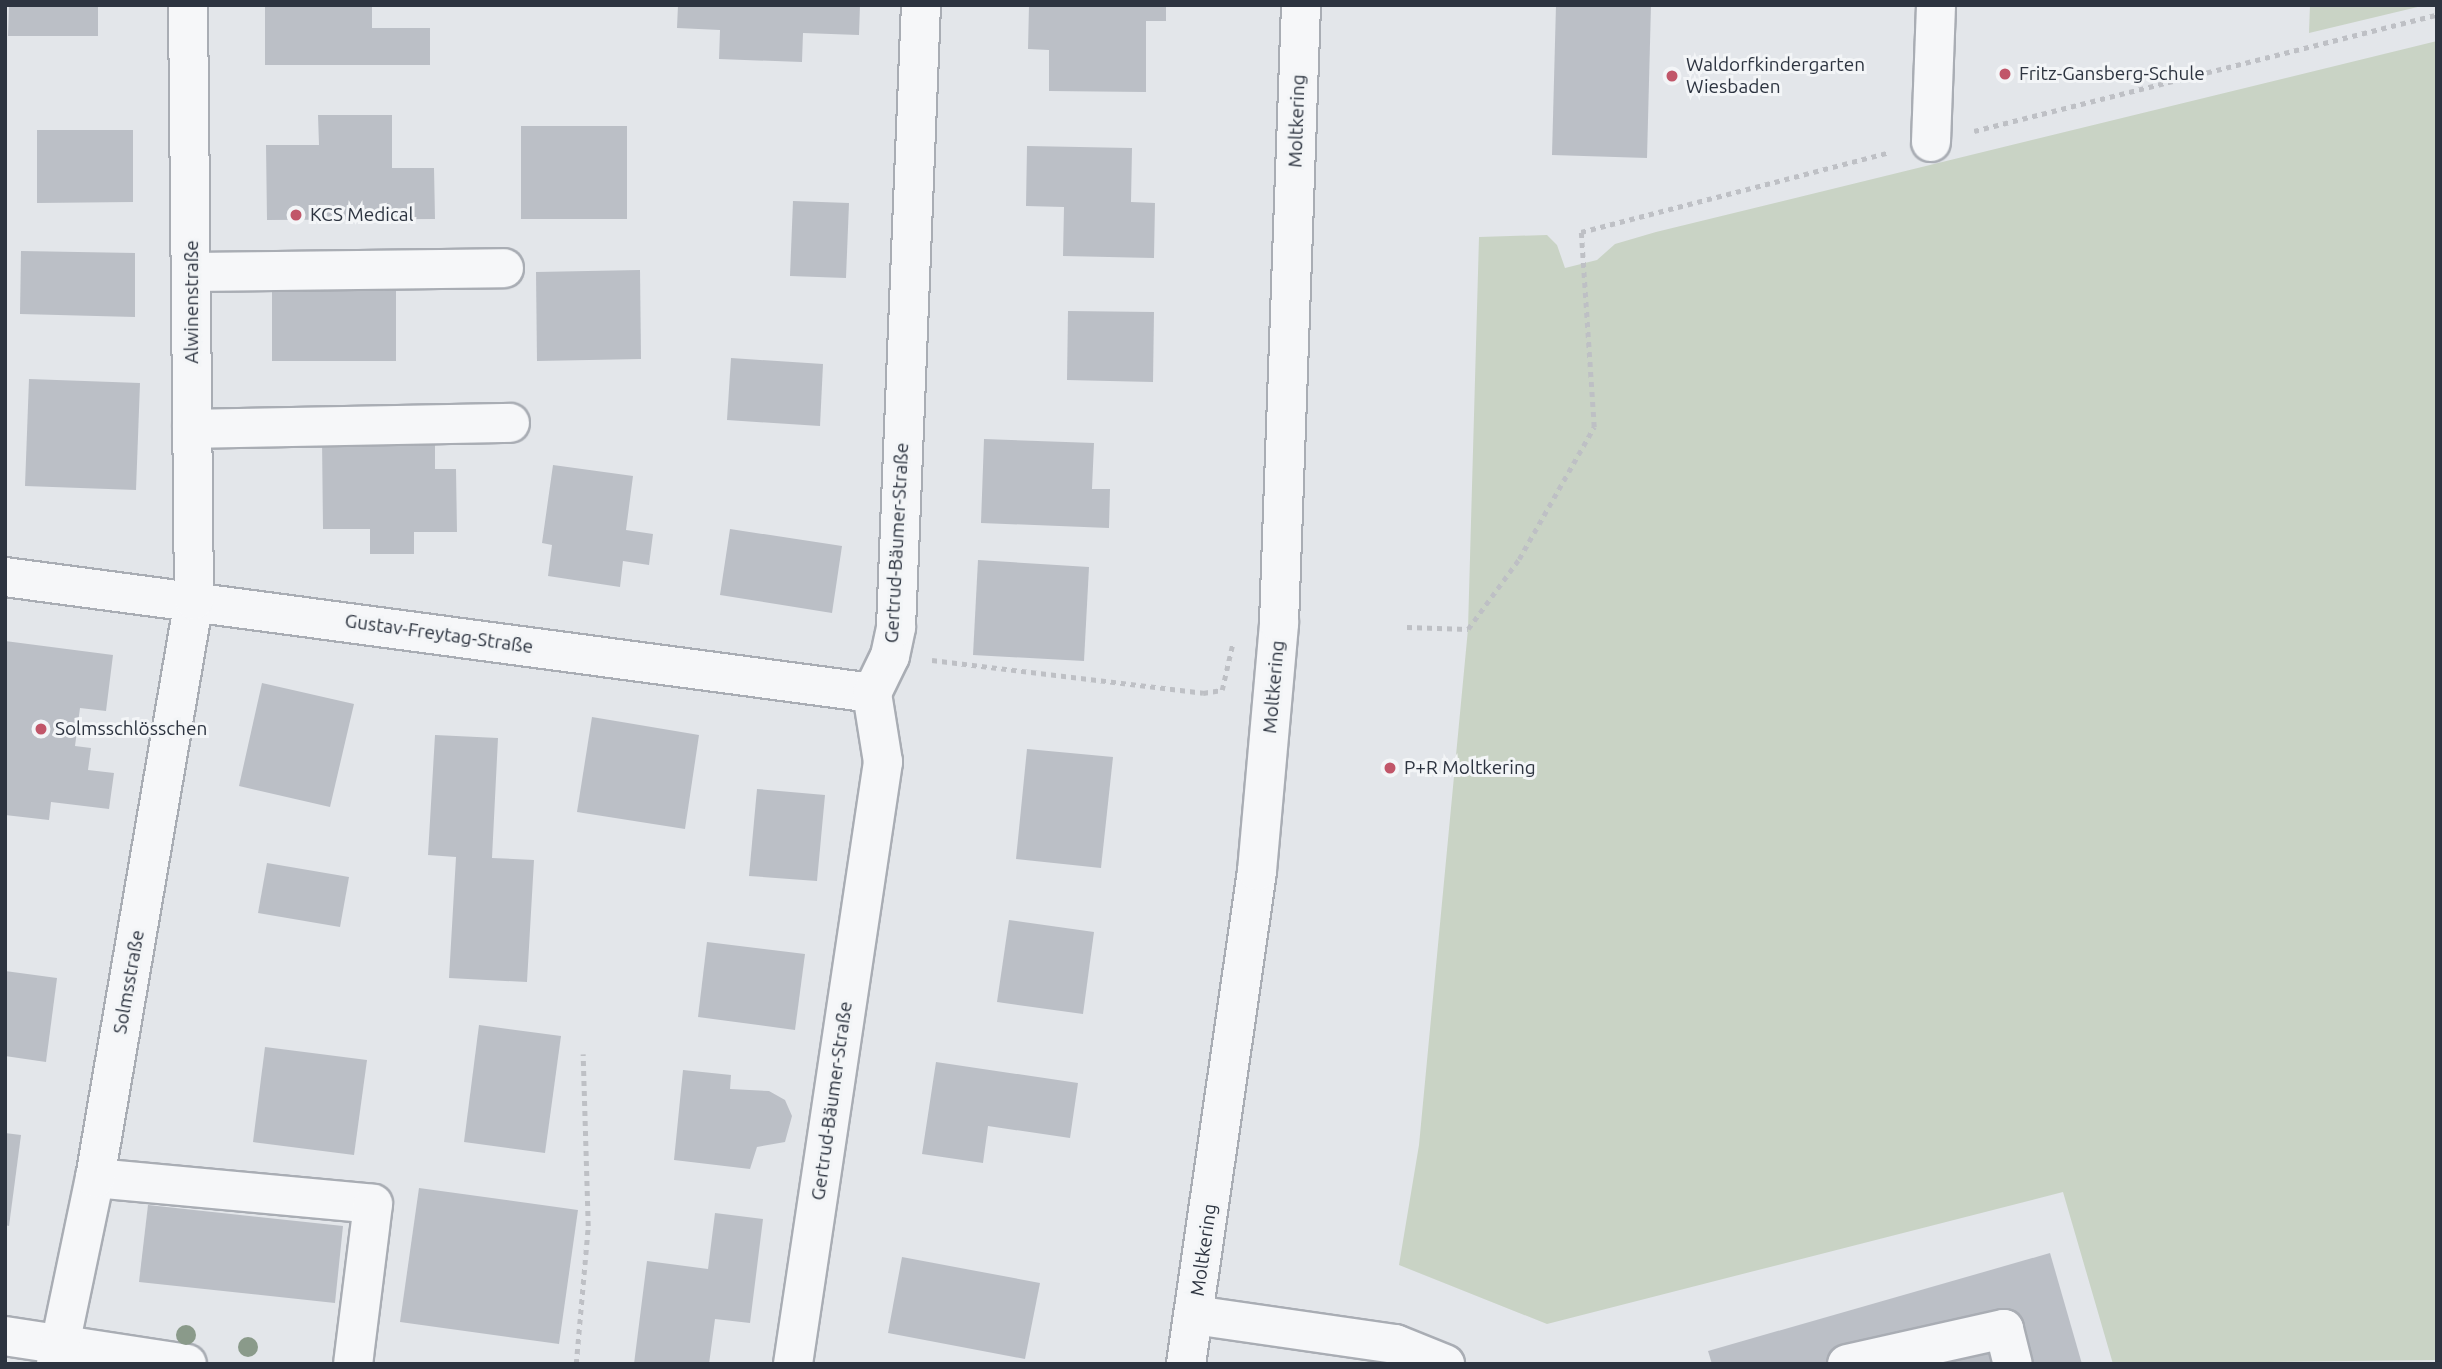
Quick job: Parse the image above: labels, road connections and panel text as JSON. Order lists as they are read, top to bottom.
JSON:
{
  "streets": {
    "street": [
      "Moltkering",
      "Alwinenstraße",
      "Gertrud-Bäumer-Straße",
      "Gustav-Freytag-Straße",
      "Solmsstraße"
    ]
  },
  "crossings": [
    ["Alwinenstraße", "Gustav-Freytag-Straße"],
    ["Alwinenstraße", "Solmsstraße"],
    ["Gertrud-Bäumer-Straße", "Gustav-Freytag-Straße"],
    ["Gustav-Freytag-Straße", "Solmsstraße"]
  ],
  "places": [
    "Fritz-Gansberg-Schule",
    "Waldorfkindergarten Wiesbaden",
    "KCS Medical",
    "Solmsschlösschen",
    "P+R Moltkering"
  ]
}
